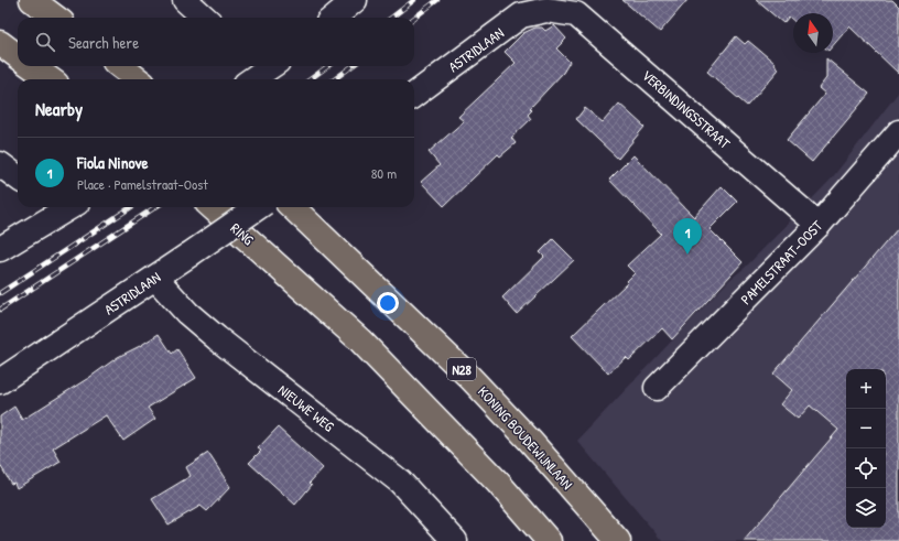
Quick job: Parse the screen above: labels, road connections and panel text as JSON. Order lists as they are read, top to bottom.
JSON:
{
  "streets": {
    "highway": ["RING", "N28", "KONING BOUDEWIJNLAAN"],
    "street": [
      "ASTRIDLAAN",
      "VERBINDINGSSTRAAT",
      "PAMELSTRAAT-OOST",
      "NIEUWE WEG"
    ]
  },
  "crossings": [
    ["ASTRIDLAAN", "VERBINDINGSSTRAAT"],
    ["ASTRIDLAAN", "NIEUWE WEG"],
    ["VERBINDINGSSTRAAT", "PAMELSTRAAT-OOST"]
  ],
  "north": "top",
  "page": {
    "search": "Search here",
    "heading": "Nearby",
    "list": [
      {
        "mark": "1",
        "name": "Fiola Ninove",
        "note": "Place · Pamelstraat-Oost",
        "value": "80 m"
      }
    ],
    "pins": "1",
    "map_buttons": ["+", "−"]
  }
}
